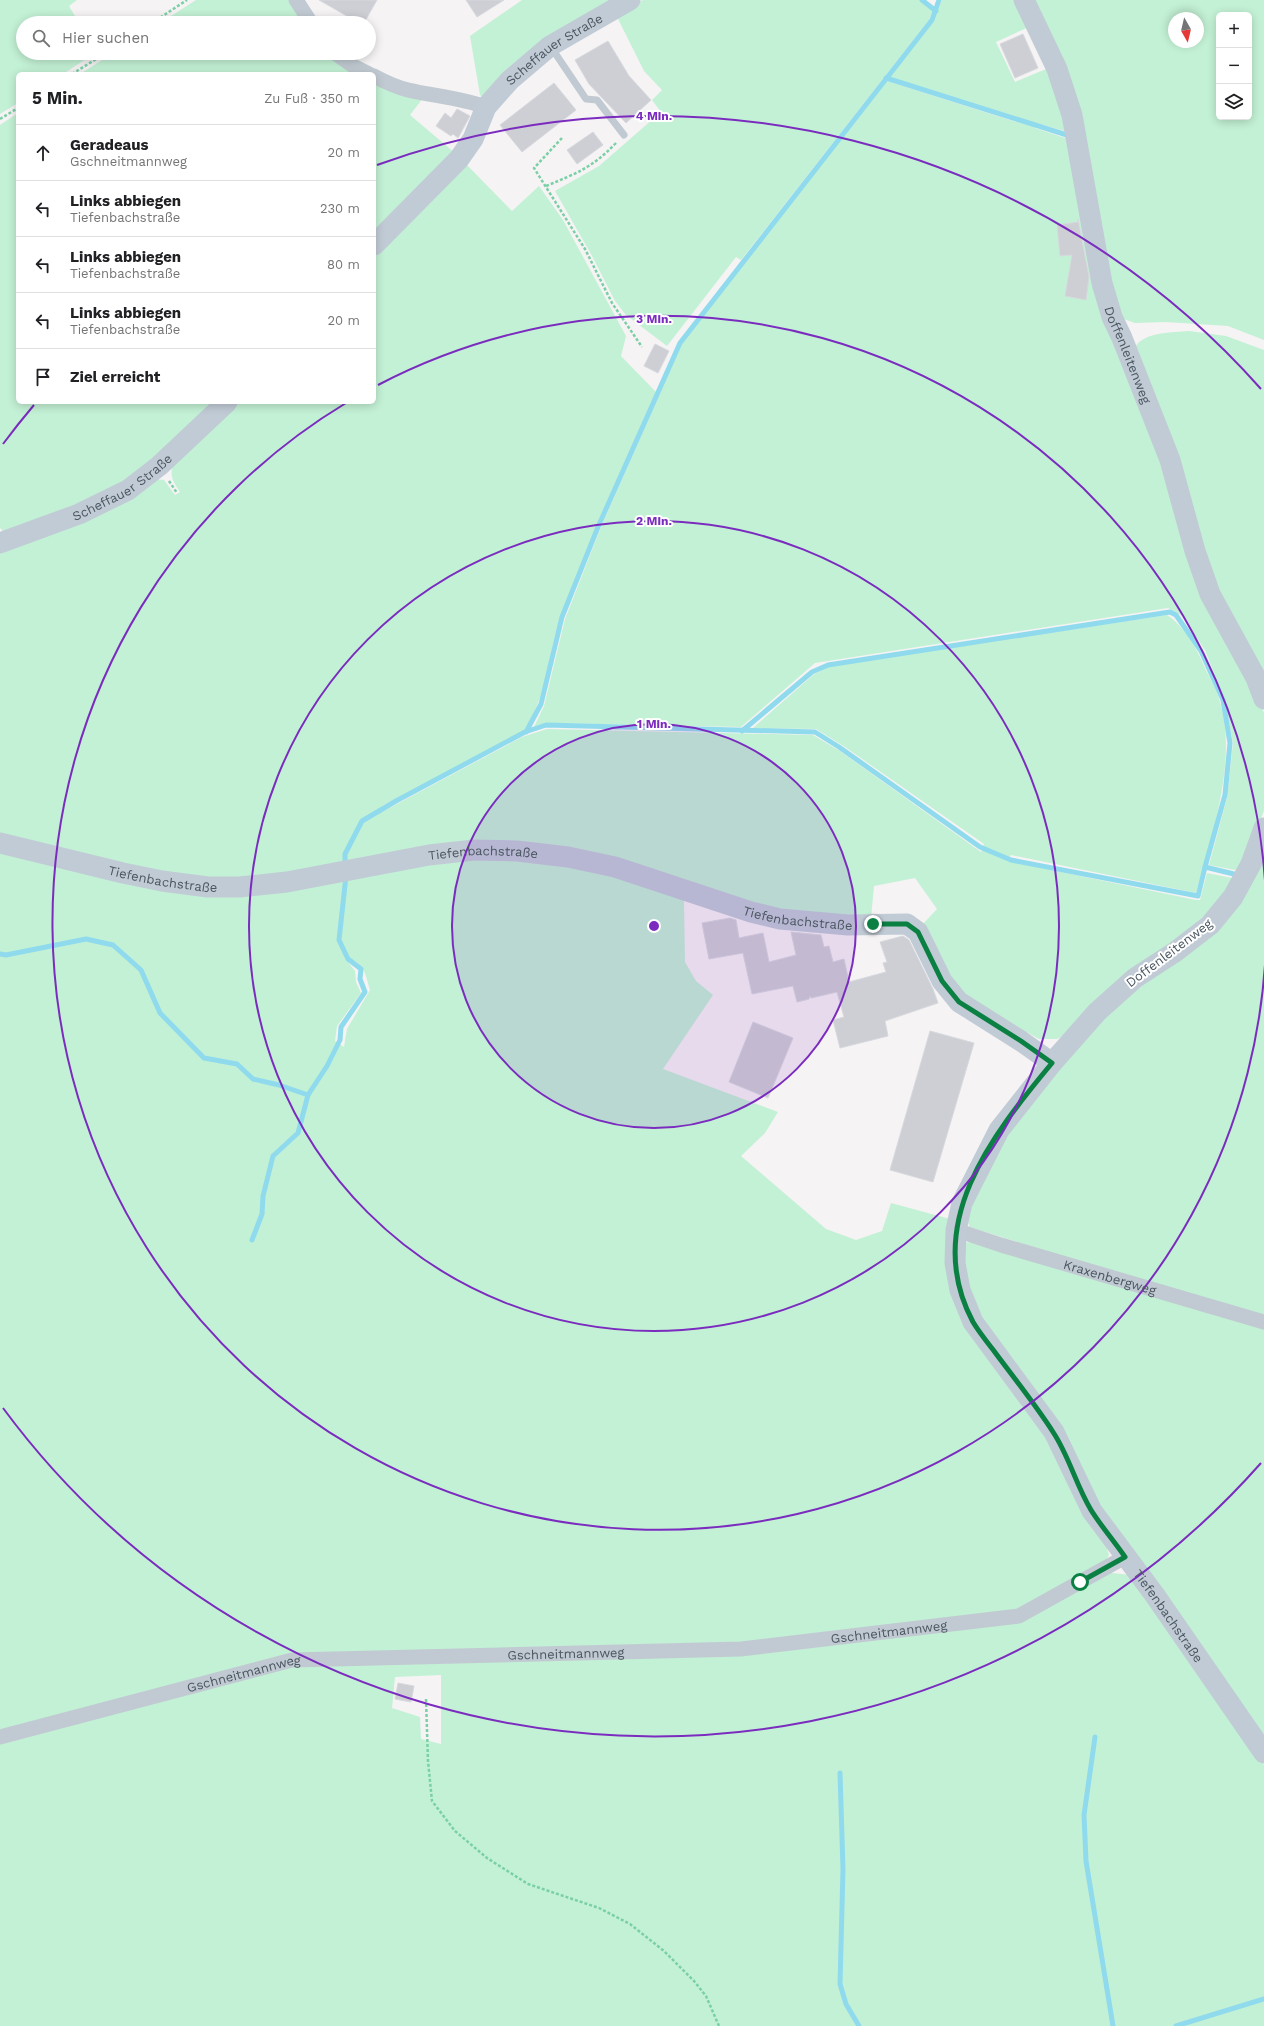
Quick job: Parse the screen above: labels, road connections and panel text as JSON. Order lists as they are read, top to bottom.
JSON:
{
  "streets": {
    "street": [
      "Scheffauer Straße",
      "Doffenleitenweg",
      "Tiefenbachstraße",
      "Kraxenbergweg",
      "Gschneitmannweg"
    ]
  },
  "crossings": [
    ["Doffenleitenweg", "Tiefenbachstraße"],
    ["Tiefenbachstraße", "Kraxenbergweg"],
    ["Tiefenbachstraße", "Gschneitmannweg"]
  ],
  "north": "bottom",
  "page": {
    "map_buttons": ["+", "−"],
    "search": "Hier suchen",
    "heading": ["5 Min.", "Zu Fuß · 350 m"],
    "list": [
      ["Geradeaus", "Gschneitmannweg", "20 m"],
      ["Links abbiegen", "Tiefenbachstraße", "230 m"],
      ["Links abbiegen", "Tiefenbachstraße", "80 m"],
      ["Links abbiegen", "Tiefenbachstraße", "20 m"],
      "Ziel erreicht"
    ]
  },
  "rings": [
    "4 Min.",
    "3 Min.",
    "2 Min.",
    "1 Min."
  ]
}
